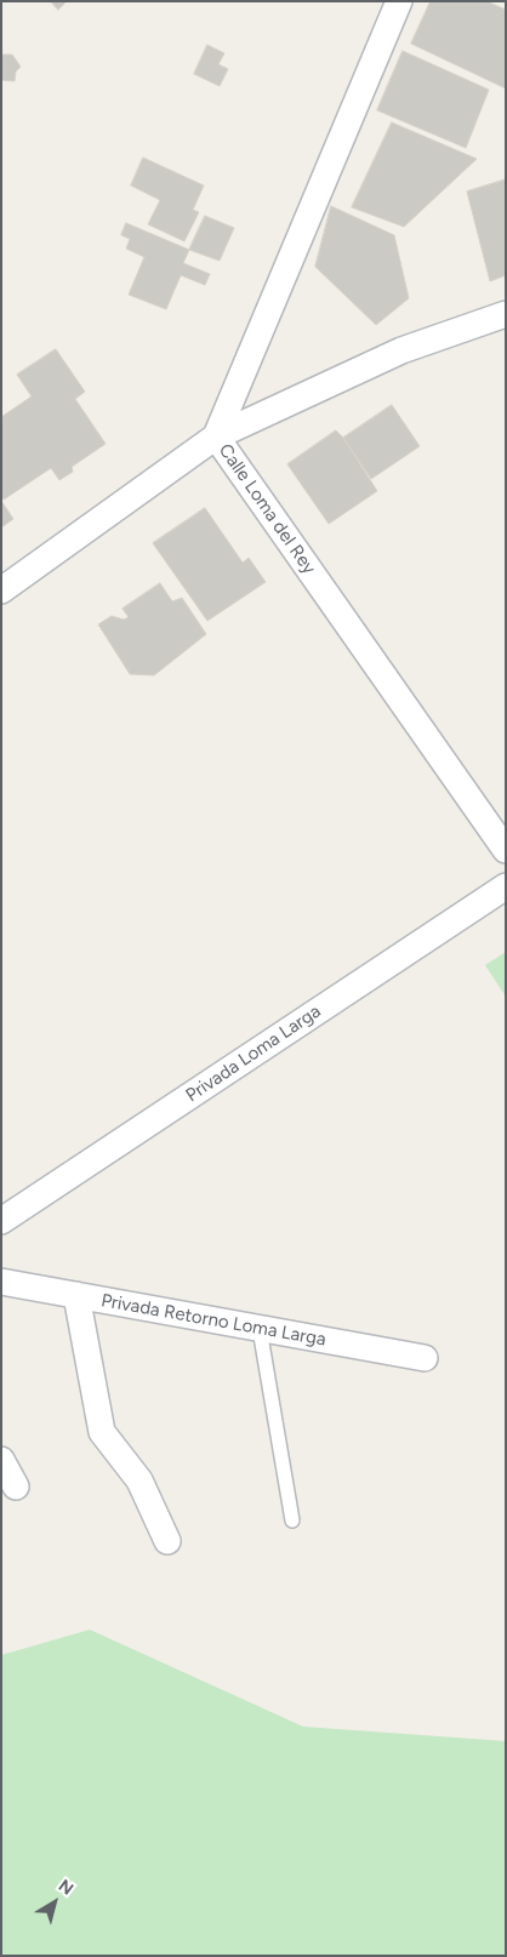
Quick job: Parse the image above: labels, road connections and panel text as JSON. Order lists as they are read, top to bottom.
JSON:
{
  "streets": {
    "street": ["Calle Loma del Rey", "Privada Loma Larga", "Privada Retorno Loma Larga"]
  },
  "north": "top right"
}
